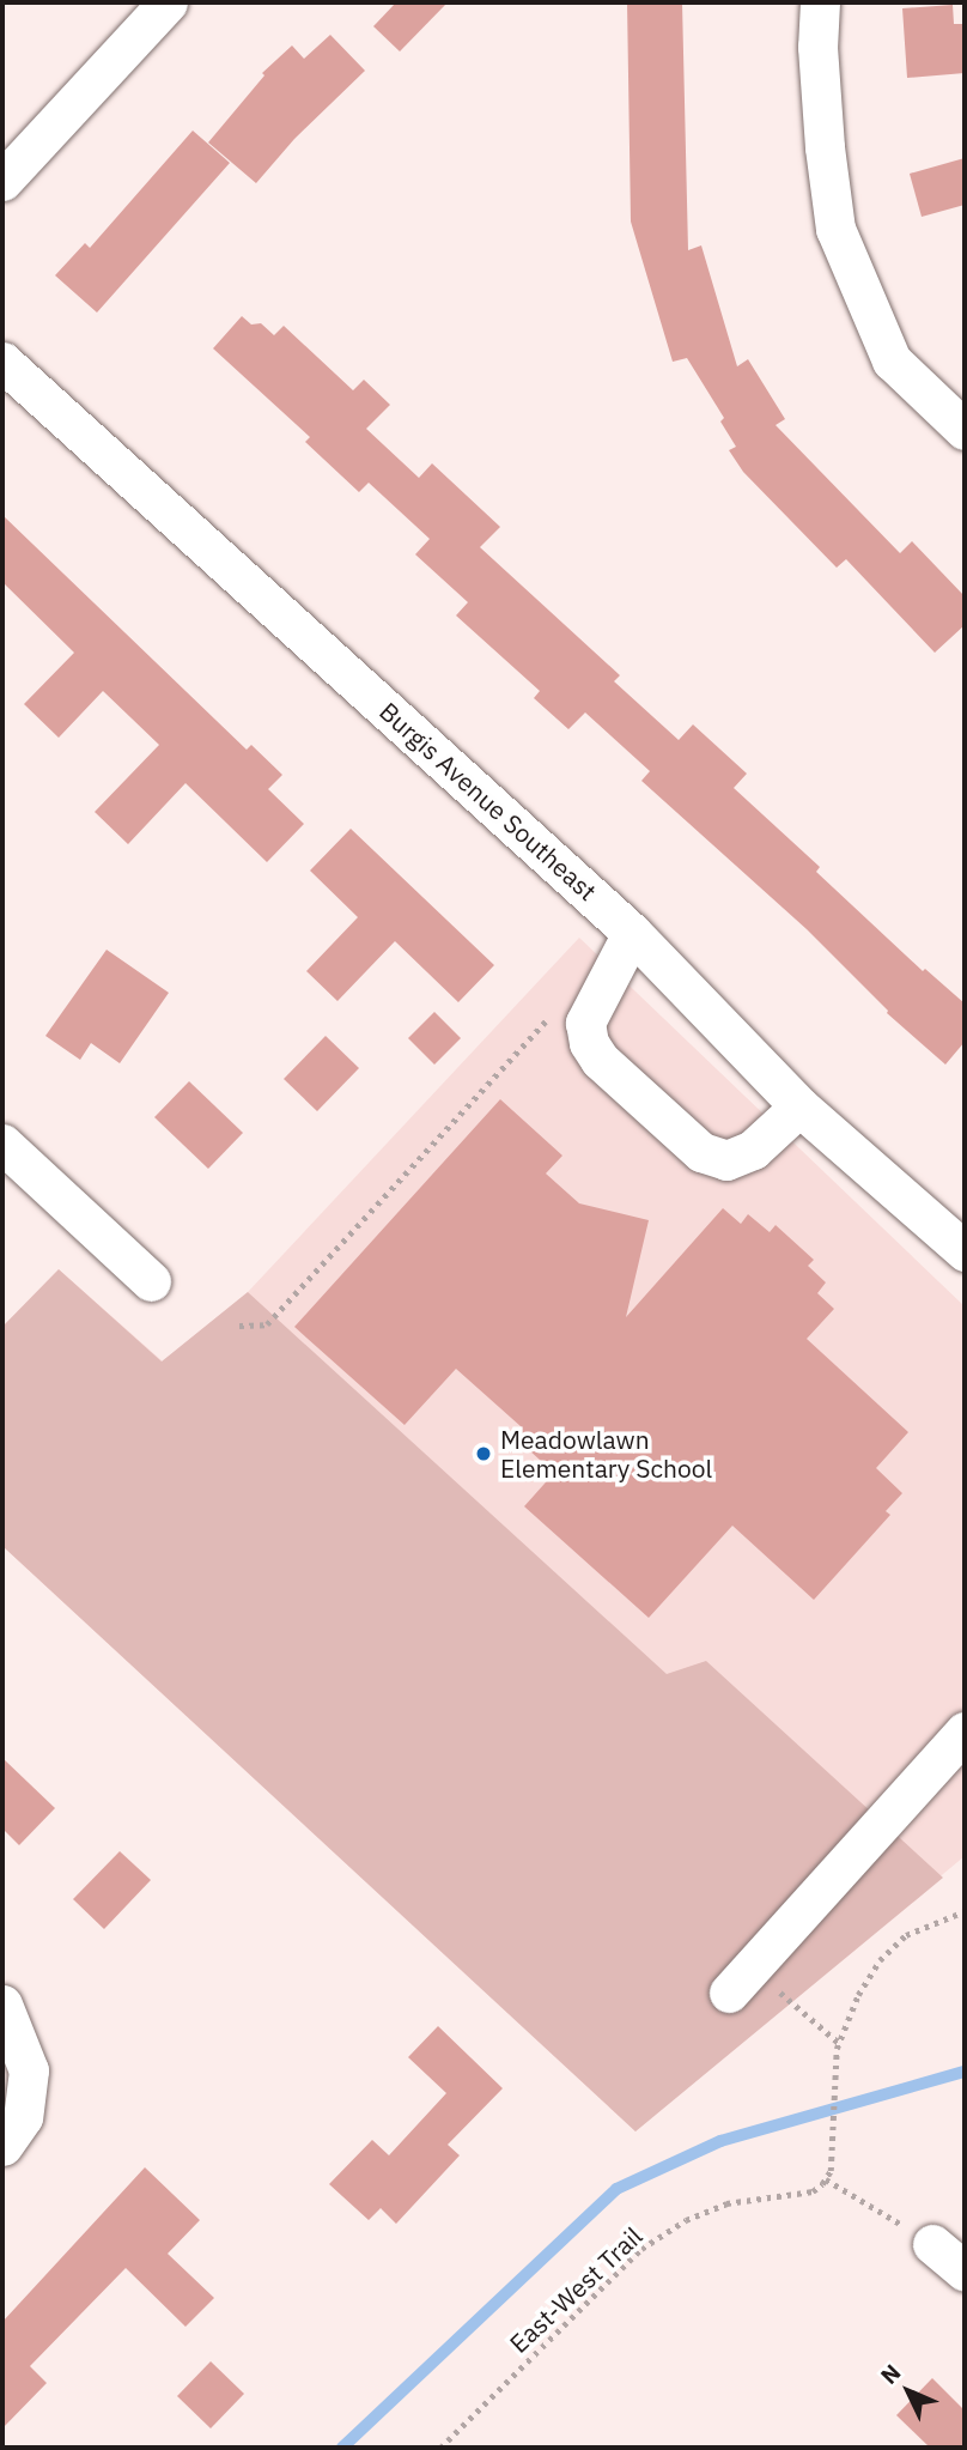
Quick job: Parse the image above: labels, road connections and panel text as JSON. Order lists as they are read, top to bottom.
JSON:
{
  "streets": {
    "street": ["Burgis Avenue Southeast"],
    "path": ["East-West Trail"]
  },
  "places": ["Meadowlawn Elementary School"],
  "north": "top left"
}
